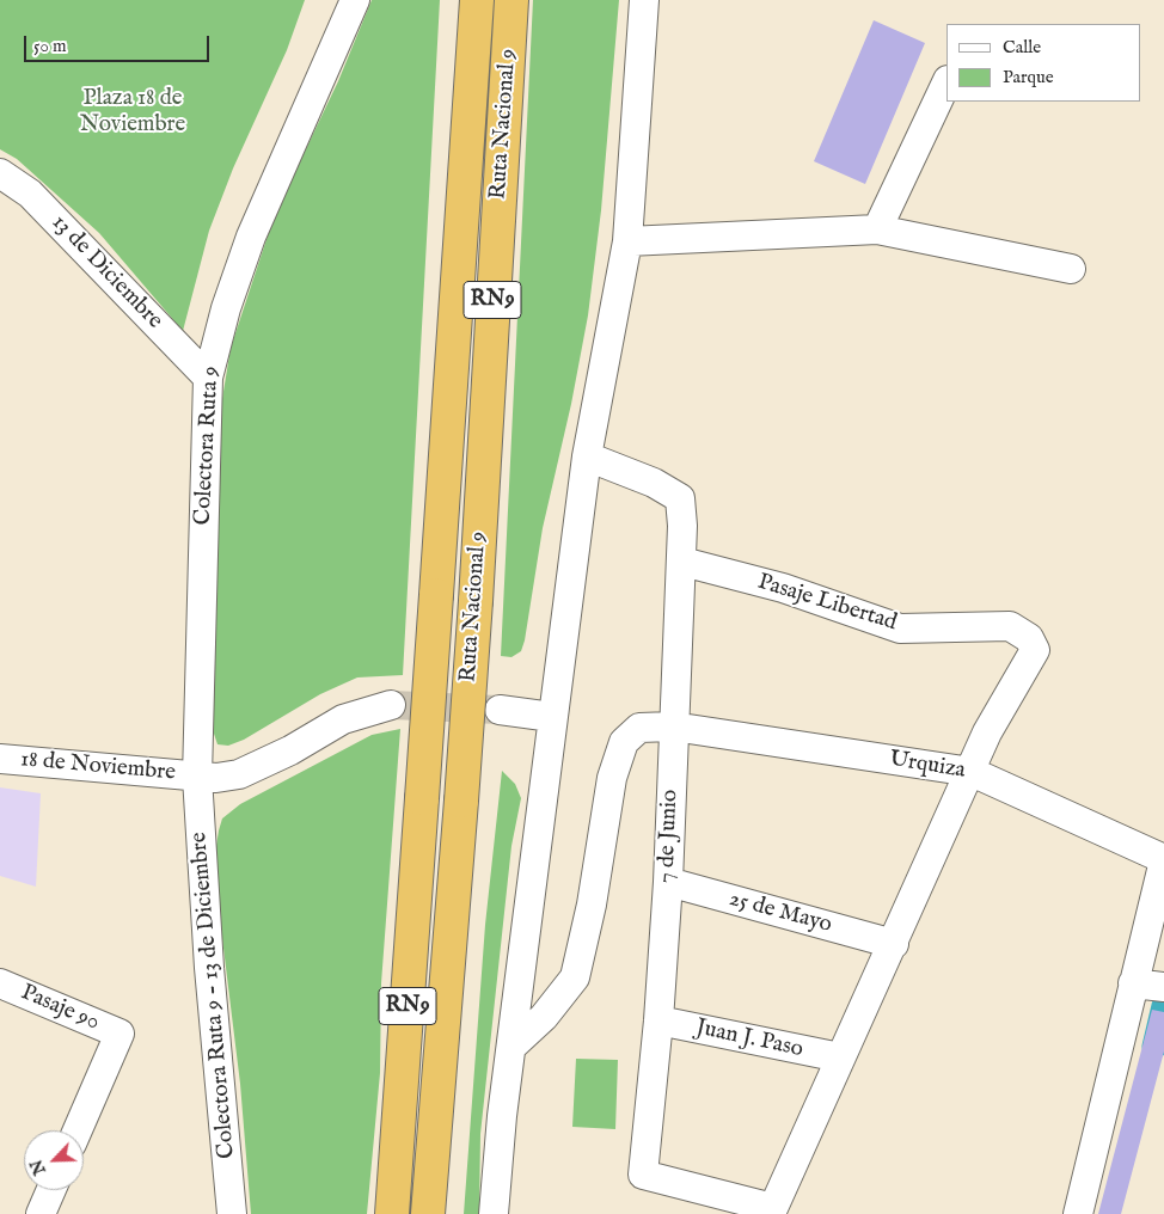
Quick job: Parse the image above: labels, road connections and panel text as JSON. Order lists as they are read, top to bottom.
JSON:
{
  "streets": {
    "highway": ["Ruta Nacional 9", "RN9"],
    "street": [
      "13 de Diciembre",
      "Colectora Ruta 9",
      "Pasaje Libertad",
      "Urquiza",
      "18 de Noviembre",
      "7 de Junio",
      "25 de Mayo",
      "Colectora Ruta 9 - 13 de Diciembre",
      "Pasaje 90",
      "Juan J. Paso"
    ]
  },
  "crossings": [
    ["13 de Diciembre", "Colectora Ruta 9"],
    ["Colectora Ruta 9", "18 de Noviembre"],
    ["Colectora Ruta 9", "Colectora Ruta 9 - 13 de Diciembre"],
    ["Pasaje Libertad", "Urquiza"],
    ["Pasaje Libertad", "7 de Junio"],
    ["Urquiza", "7 de Junio"],
    ["18 de Noviembre", "Colectora Ruta 9 - 13 de Diciembre"],
    ["7 de Junio", "25 de Mayo"],
    ["7 de Junio", "Juan J. Paso"]
  ],
  "parks": ["Plaza 18 de Noviembre"],
  "legend": ["Calle", "Parque"],
  "scale_bar": "50 m",
  "north": "bottom left"
}
